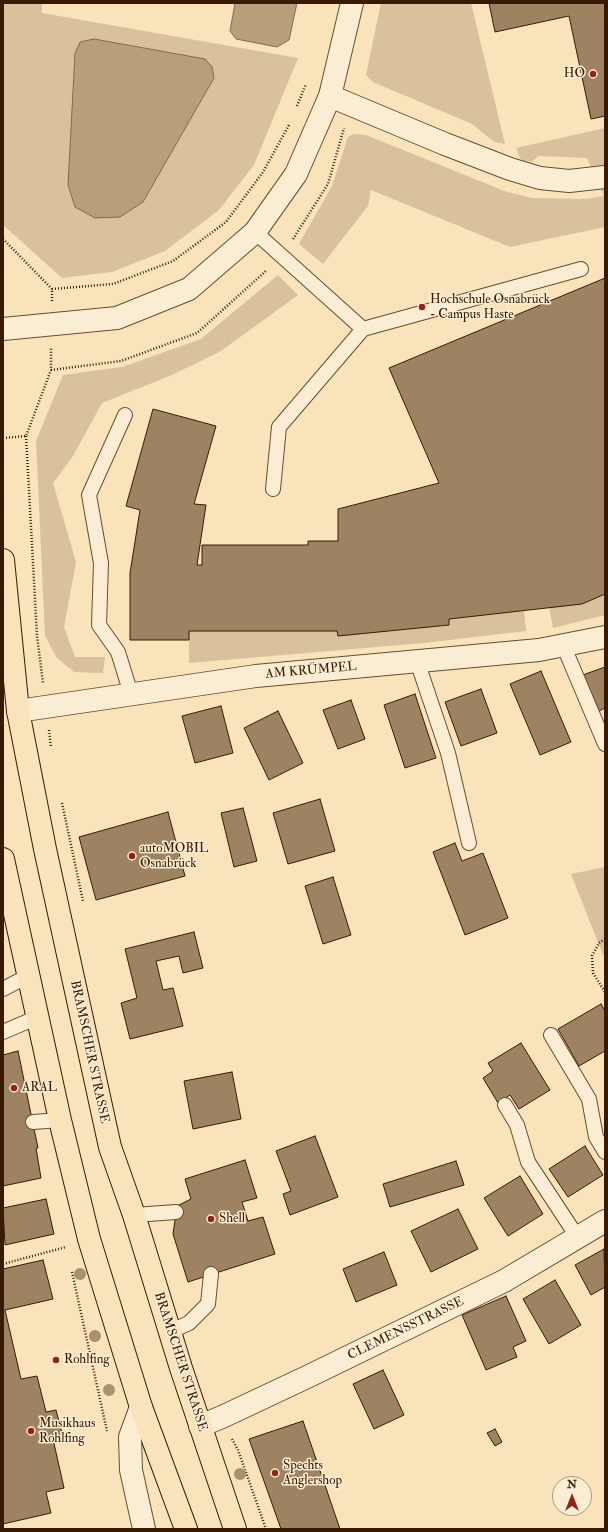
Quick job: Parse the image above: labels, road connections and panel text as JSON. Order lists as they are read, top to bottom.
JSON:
{
  "streets": {
    "main road": ["BRAMSCHER STRASSE"],
    "street": ["AM KRÜMPEL", "CLEMENSSTRASSE"]
  },
  "crossings": [
    ["AM KRÜMPEL", "BRAMSCHER STRASSE"],
    ["BRAMSCHER STRASSE", "CLEMENSSTRASSE"]
  ],
  "places": [
    "HO",
    "Hochschule Osnabrück - Campus Haste",
    "autoMOBIL Osnabrück",
    "ARAL",
    "Shell",
    "Rohlfing",
    "Musikhaus Rohlfing",
    "Spechts Anglershop"
  ],
  "north": "top"
}
